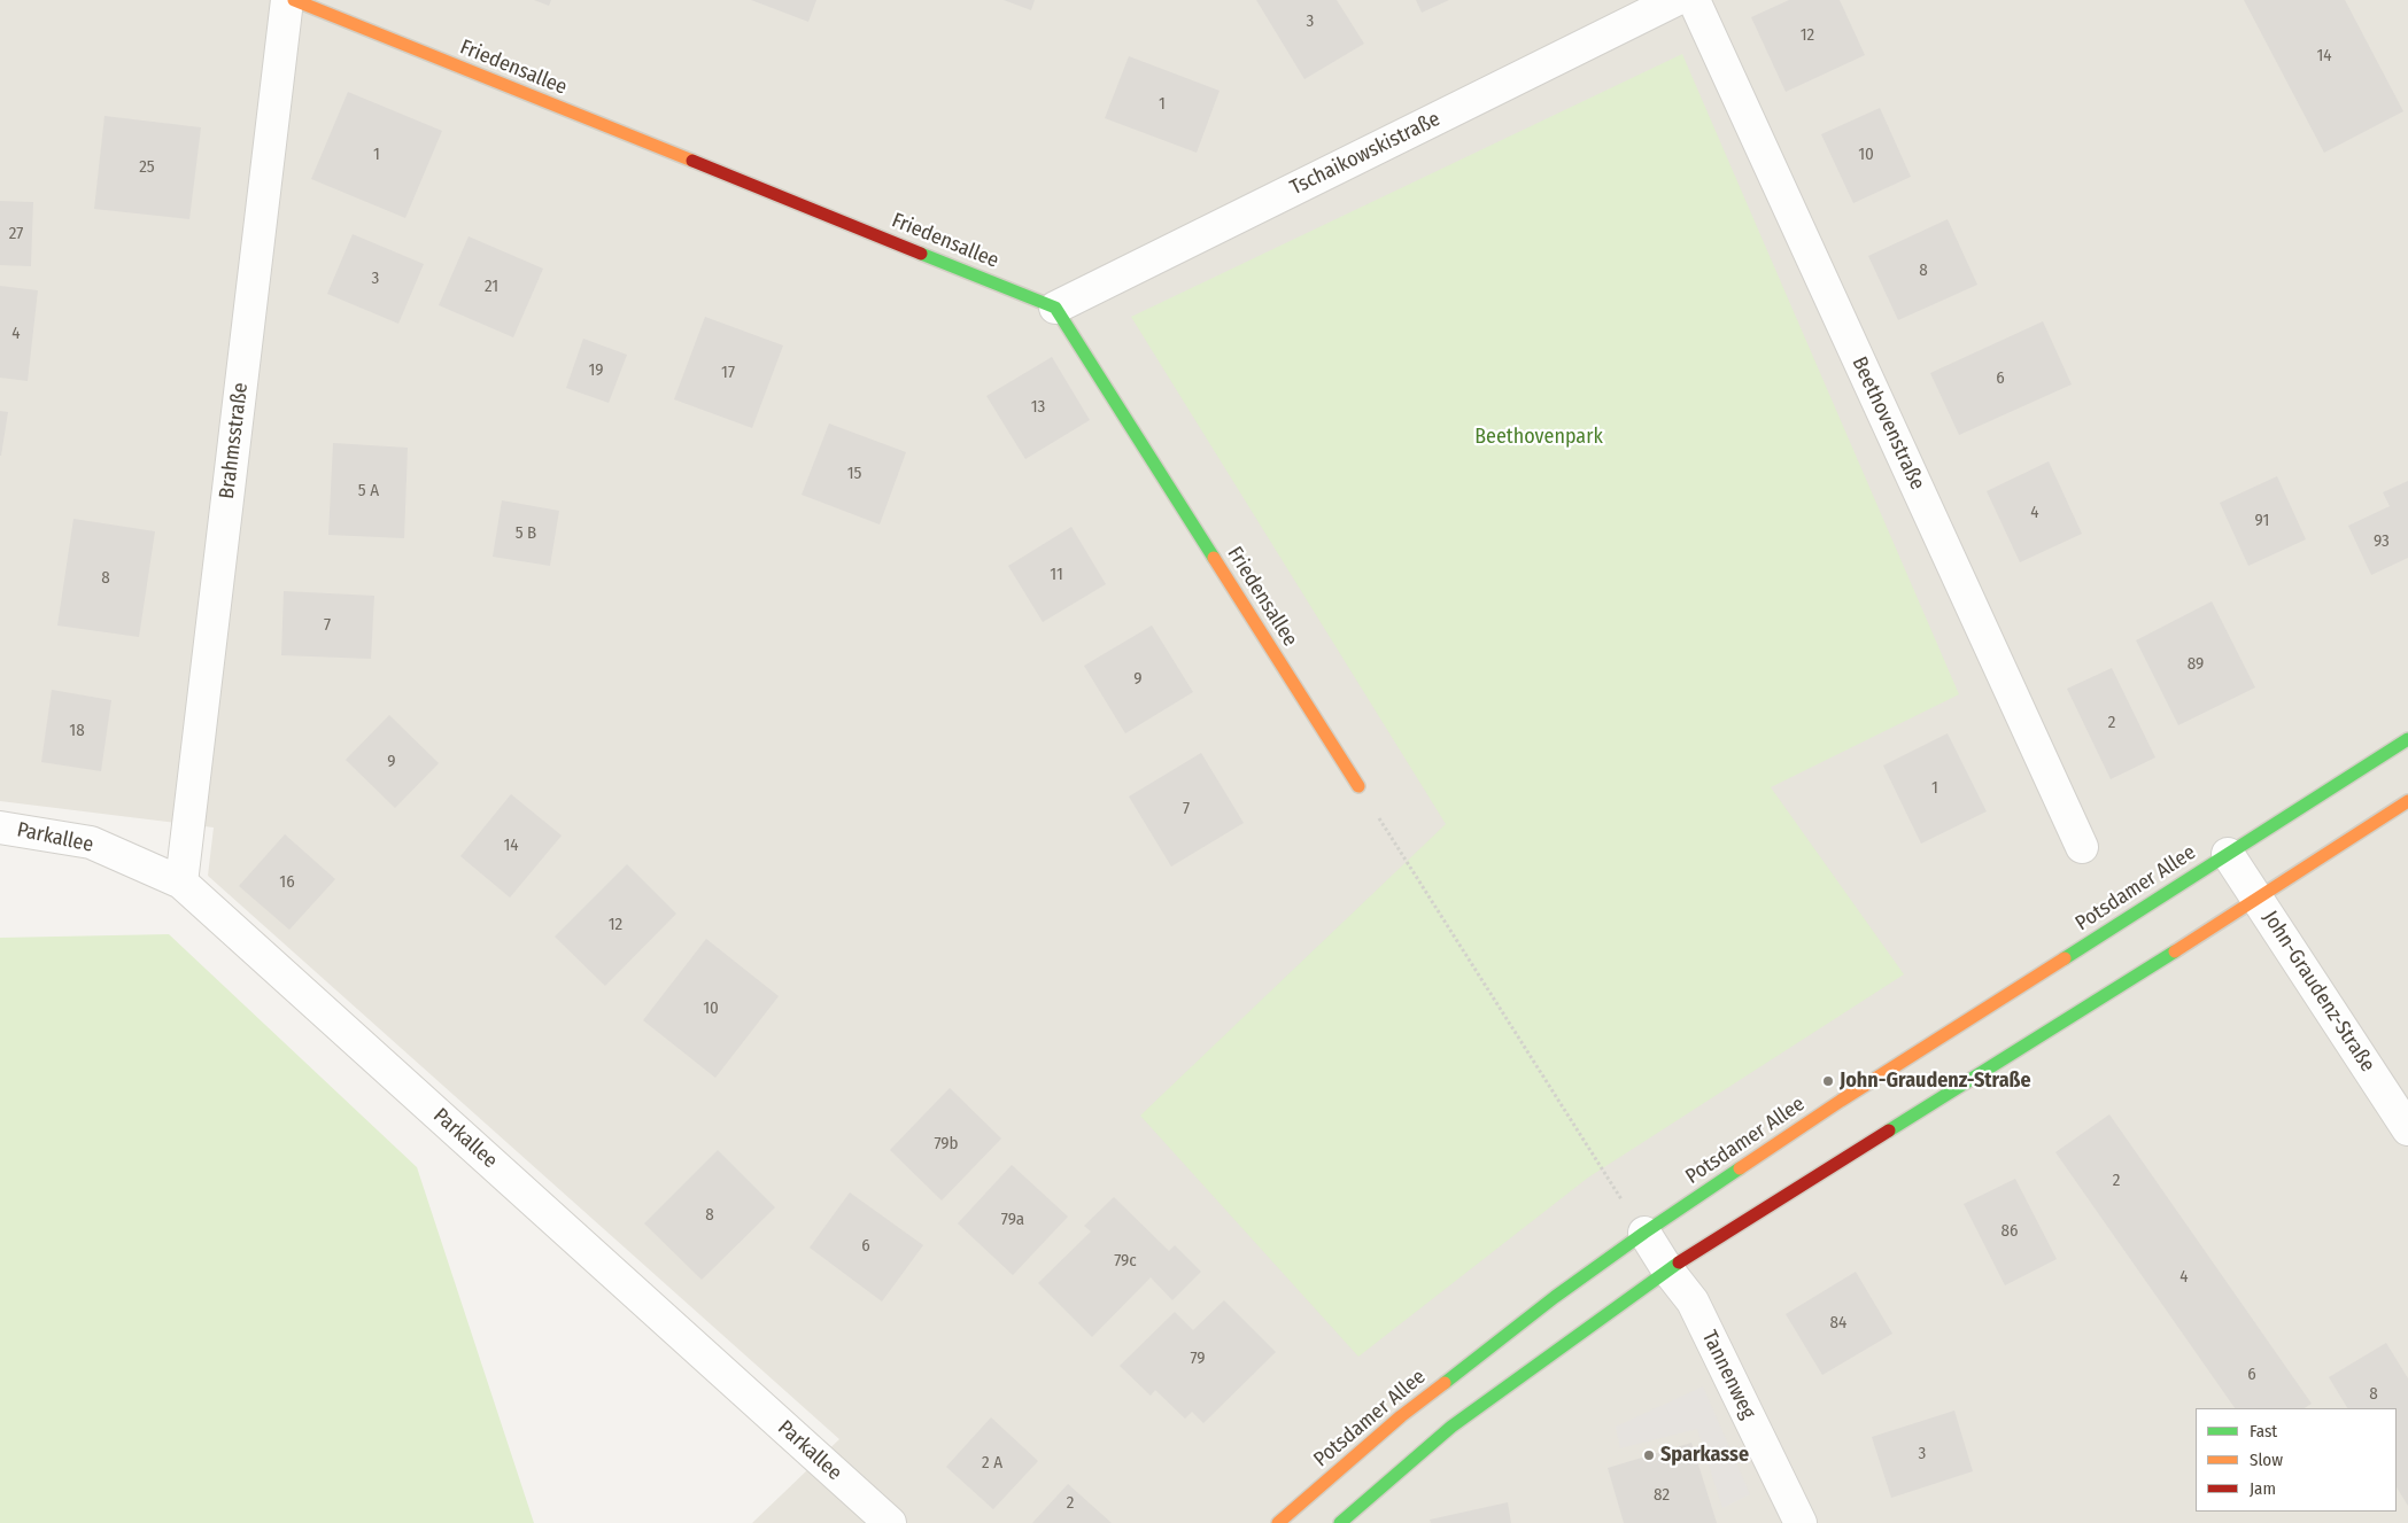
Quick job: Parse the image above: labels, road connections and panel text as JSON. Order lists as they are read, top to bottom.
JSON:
{
  "streets": {
    "street": [
      "Friedensallee",
      "Tschaikowskistraße",
      "Beethovenstraße",
      "Brahmsstraße",
      "Parkallee",
      "Potsdamer Allee",
      "John-Graudenz-Straße",
      "Tannenweg"
    ]
  },
  "crossings": [
    ["Friedensallee", "Tschaikowskistraße"],
    ["Brahmsstraße", "Parkallee"],
    ["Potsdamer Allee", "John-Graudenz-Straße"],
    ["Potsdamer Allee", "Tannenweg"]
  ],
  "parks": ["Beethovenpark"],
  "places": ["John-Graudenz-Straße", "Sparkasse"],
  "house_numbers": [
    "3",
    "12",
    "14",
    "1",
    "1",
    "10",
    "25",
    "27",
    "8",
    "3",
    "21",
    "4",
    "19",
    "17",
    "6",
    "13",
    "15",
    "5 A",
    "4",
    "91",
    "5 B",
    "93",
    "11",
    "8",
    "7",
    "89",
    "9",
    "2",
    "18",
    "9",
    "1",
    "7",
    "14",
    "16",
    "12",
    "10",
    "79b",
    "2",
    "8",
    "79a",
    "86",
    "6",
    "79c",
    "4",
    "84",
    "79",
    "6",
    "8",
    "3",
    "2 A",
    "82",
    "2"
  ],
  "legend": ["Fast", "Slow", "Jam"]
}
